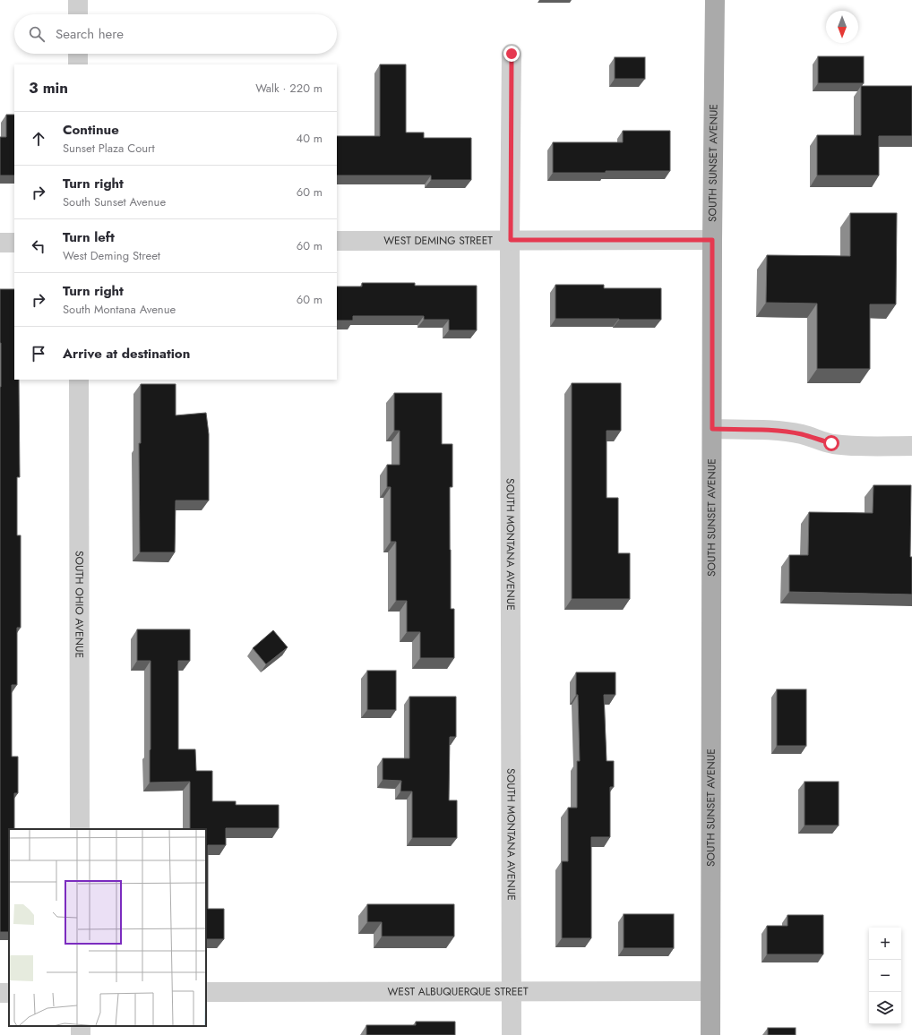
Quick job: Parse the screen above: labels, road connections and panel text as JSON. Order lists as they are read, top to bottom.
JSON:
{
  "streets": {
    "main road": ["SOUTH SUNSET AVENUE"],
    "street": [
      "WEST DEMING STREET",
      "SOUTH MONTANA AVENUE",
      "SOUTH OHIO AVENUE",
      "WEST ALBUQUERQUE STREET"
    ]
  },
  "crossings": [
    ["SOUTH SUNSET AVENUE", "WEST DEMING STREET"],
    ["SOUTH SUNSET AVENUE", "WEST ALBUQUERQUE STREET"],
    ["WEST DEMING STREET", "SOUTH MONTANA AVENUE"],
    ["SOUTH MONTANA AVENUE", "WEST ALBUQUERQUE STREET"]
  ],
  "north": "bottom",
  "page": {
    "search": "Search here",
    "heading": ["3 min", "Walk · 220 m"],
    "list": [
      ["Continue", "Sunset Plaza Court", "40 m"],
      ["Turn right", "South Sunset Avenue", "60 m"],
      ["Turn left", "West Deming Street", "60 m"],
      ["Turn right", "South Montana Avenue", "60 m"],
      "Arrive at destination"
    ],
    "map_buttons": ["+", "−"]
  }
}
